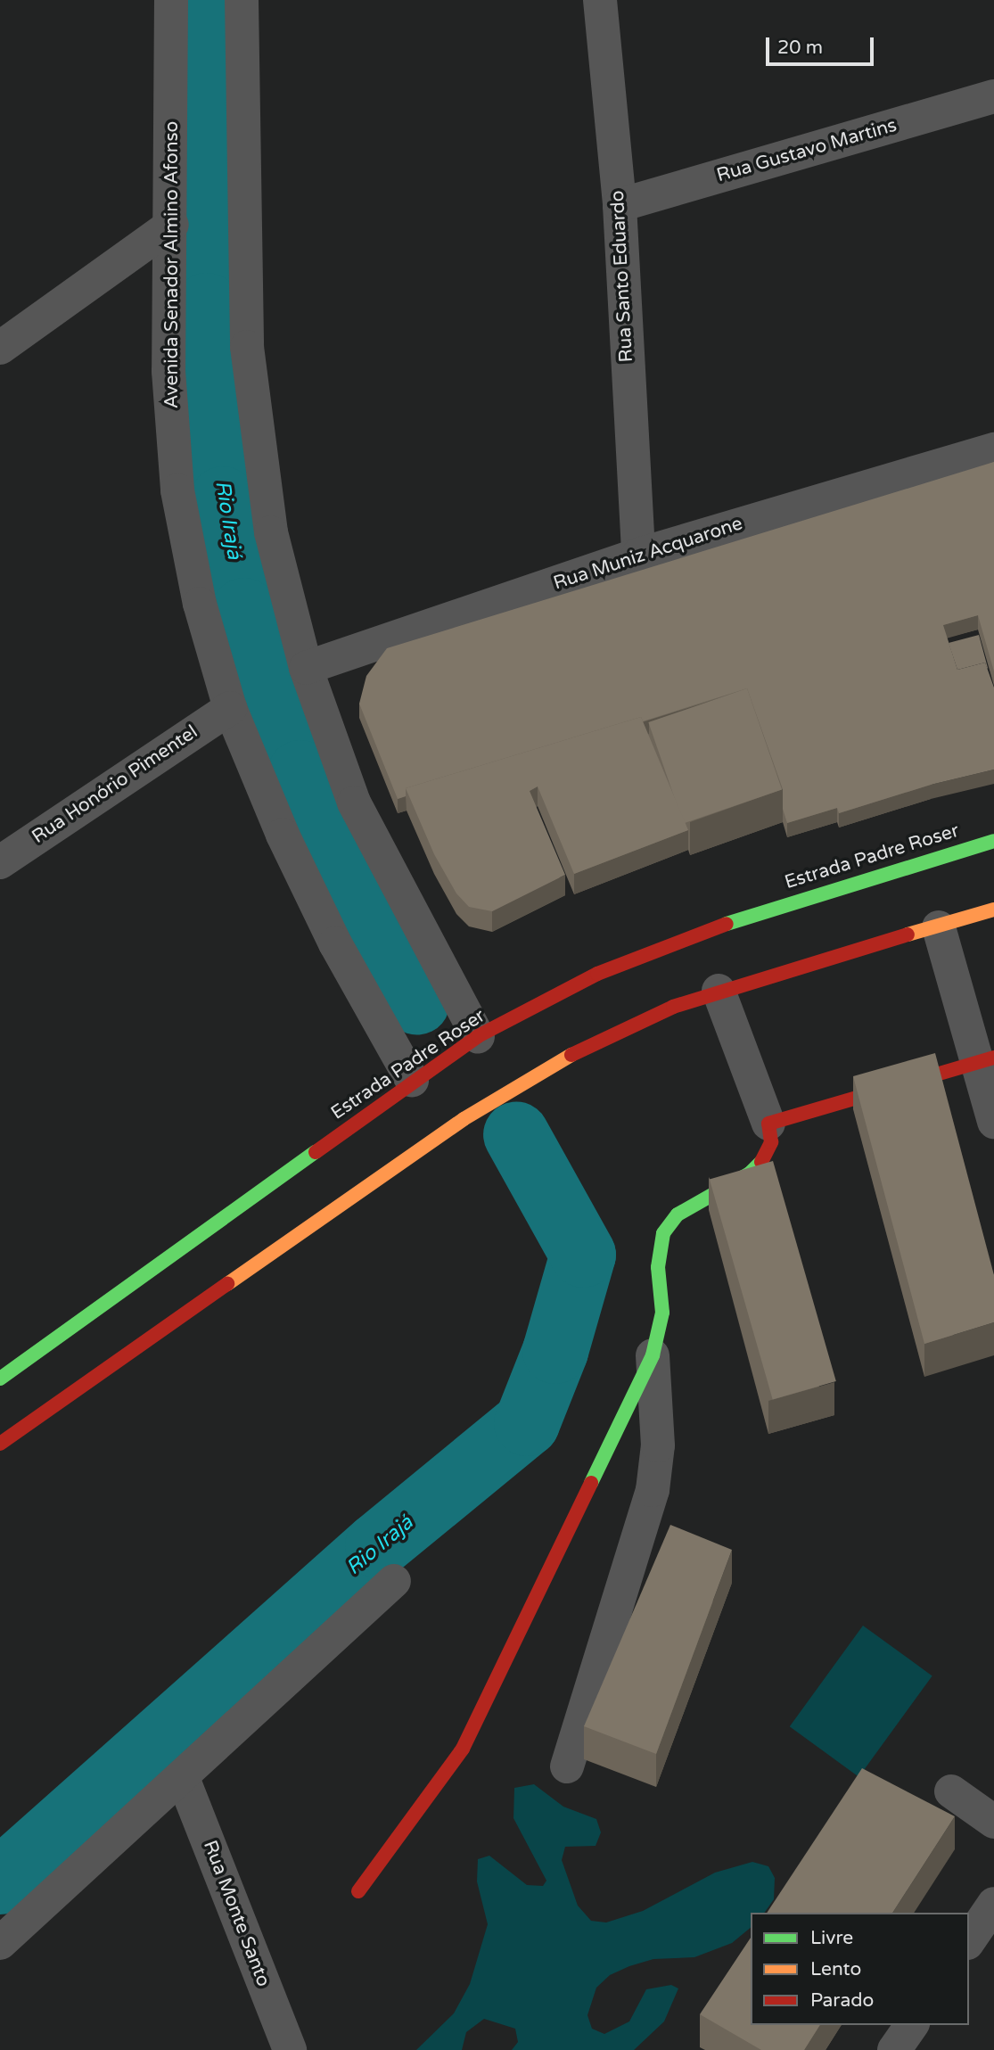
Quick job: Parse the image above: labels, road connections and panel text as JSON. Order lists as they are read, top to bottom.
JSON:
{
  "streets": {
    "main road": ["Estrada Padre Roser"],
    "street": [
      "Rua Gustavo Martins",
      "Avenida Senador Almino Afonso",
      "Rua Santo Eduardo",
      "Rua Muniz Acquarone",
      "Rua Honório Pimentel",
      "Rua Monte Santo"
    ]
  },
  "crossings": [
    ["Rua Gustavo Martins", "Rua Santo Eduardo"],
    ["Avenida Senador Almino Afonso", "Rua Honório Pimentel"],
    ["Avenida Senador Almino Afonso", "Estrada Padre Roser"],
    ["Rua Santo Eduardo", "Rua Muniz Acquarone"]
  ],
  "water": ["Rio Irajá"],
  "legend": ["Livre", "Lento", "Parado"],
  "scale_bar": "20 m"
}
